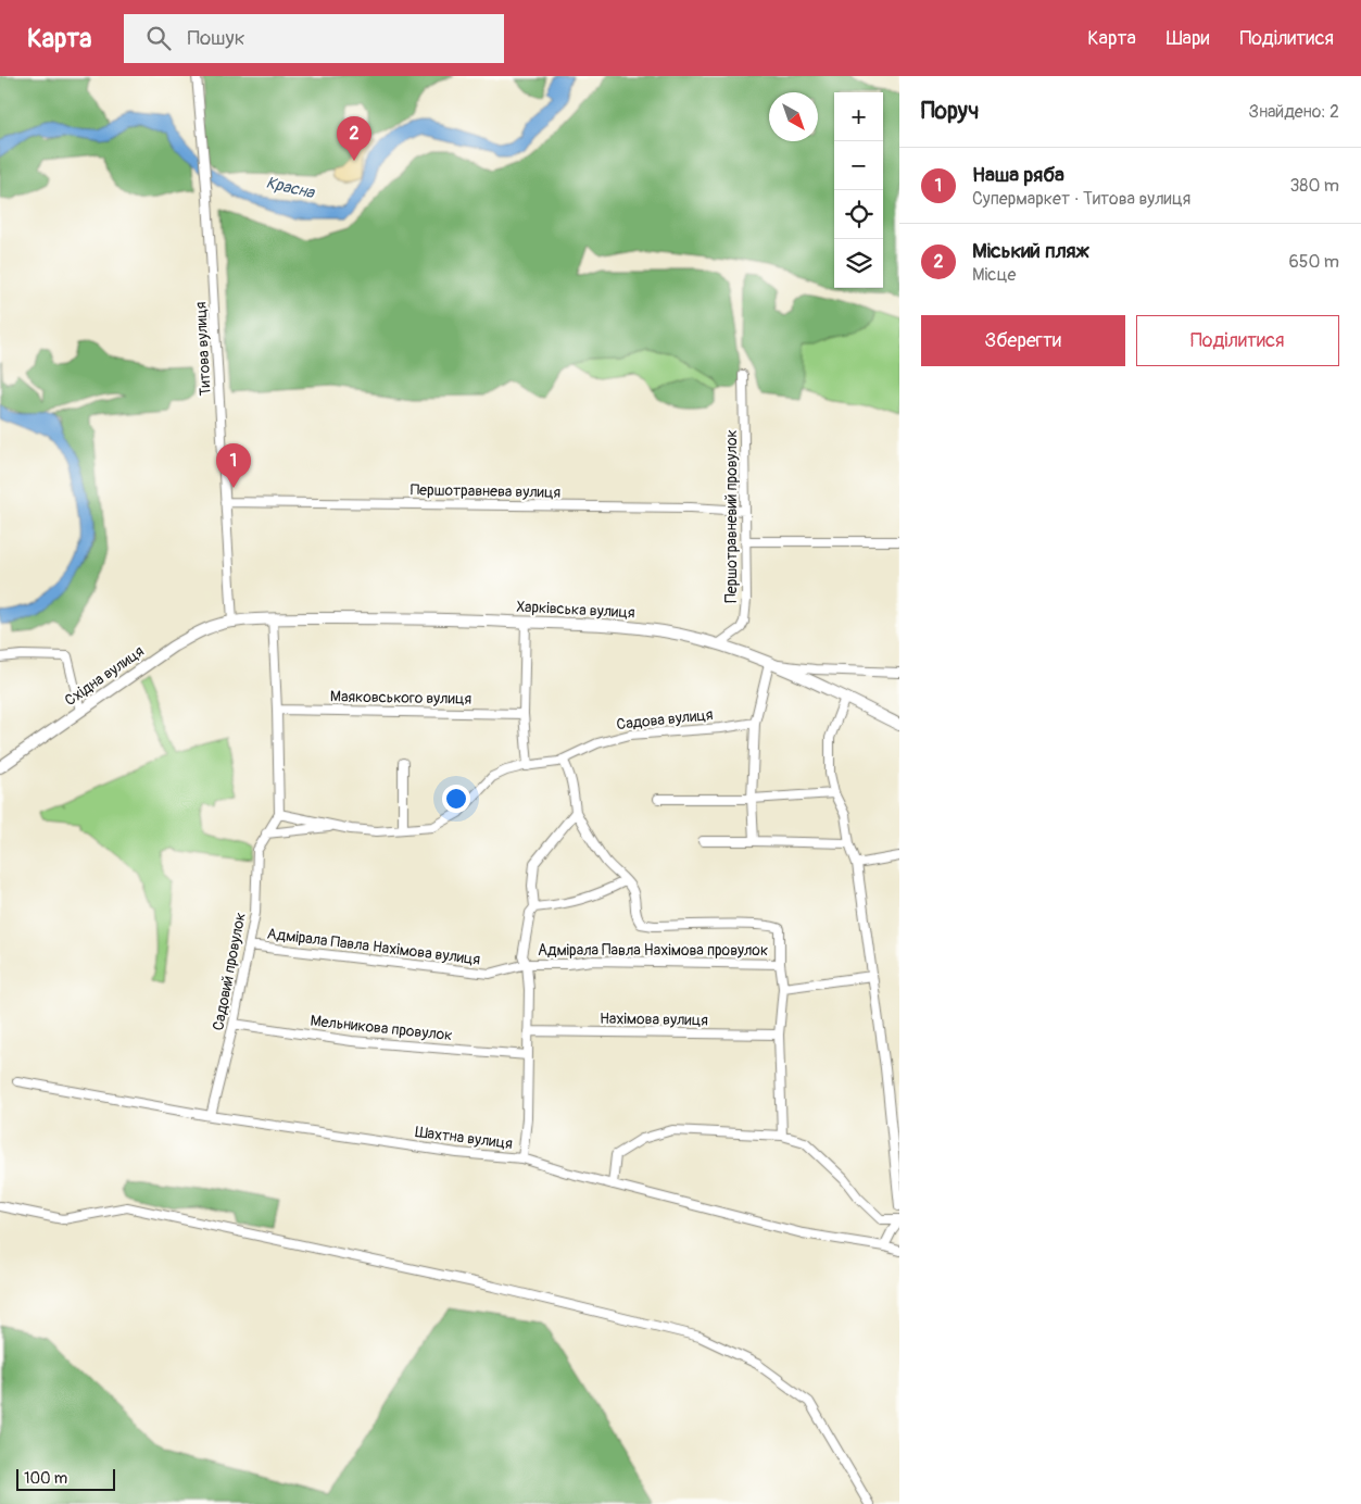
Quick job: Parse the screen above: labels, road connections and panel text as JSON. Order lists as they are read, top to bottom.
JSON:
{
  "streets": {
    "main road": ["Харківська вулиця", "Східна вулиця"],
    "street": [
      "Титова вулиця",
      "Першотравнева вулиця",
      "Першотравневий провулок",
      "Маяковського вулиця",
      "Садова вулиця",
      "Адмірала Павла Нахімова вулиця",
      "Адмірала Павла Нахімова провулок",
      "Садовий провулок",
      "Нахімова вулиця",
      "Мельникова провулок",
      "Шахтна вулиця"
    ]
  },
  "crossings": [
    ["Титова вулиця", "Першотравнева вулиця"],
    ["Титова вулиця", "Харківська вулиця"],
    ["Титова вулиця", "Східна вулиця"],
    ["Першотравнева вулиця", "Першотравневий провулок"],
    ["Першотравневий провулок", "Харківська вулиця"],
    ["Харківська вулиця", "Східна вулиця"],
    ["Садова вулиця", "Садовий провулок"],
    ["Адмірала Павла Нахімова вулиця", "Адмірала Павла Нахімова провулок"],
    ["Адмірала Павла Нахімова вулиця", "Садовий провулок"],
    ["Садовий провулок", "Мельникова провулок"],
    ["Садовий провулок", "Шахтна вулиця"]
  ],
  "water": ["Красна"],
  "scale_bar": "100 m",
  "north": "bottom right",
  "page": {
    "header": "Карта",
    "search": "Пошук",
    "nav": ["Карта", "Шари", "Поділитися"],
    "heading": ["Поруч", "Знайдено: 2"],
    "map_buttons": ["+", "−"],
    "pins": ["2", "1"],
    "list": [
      {
        "mark": "1",
        "name": "Наша ряба",
        "note": "Супермаркет · Титова вулиця",
        "value": "380 m"
      },
      {
        "mark": "2",
        "name": "Міський пляж",
        "note": "Місце",
        "value": "650 m"
      }
    ],
    "buttons": ["Зберегти", "Поділитися"],
    "scale": "100 m"
  }
}
